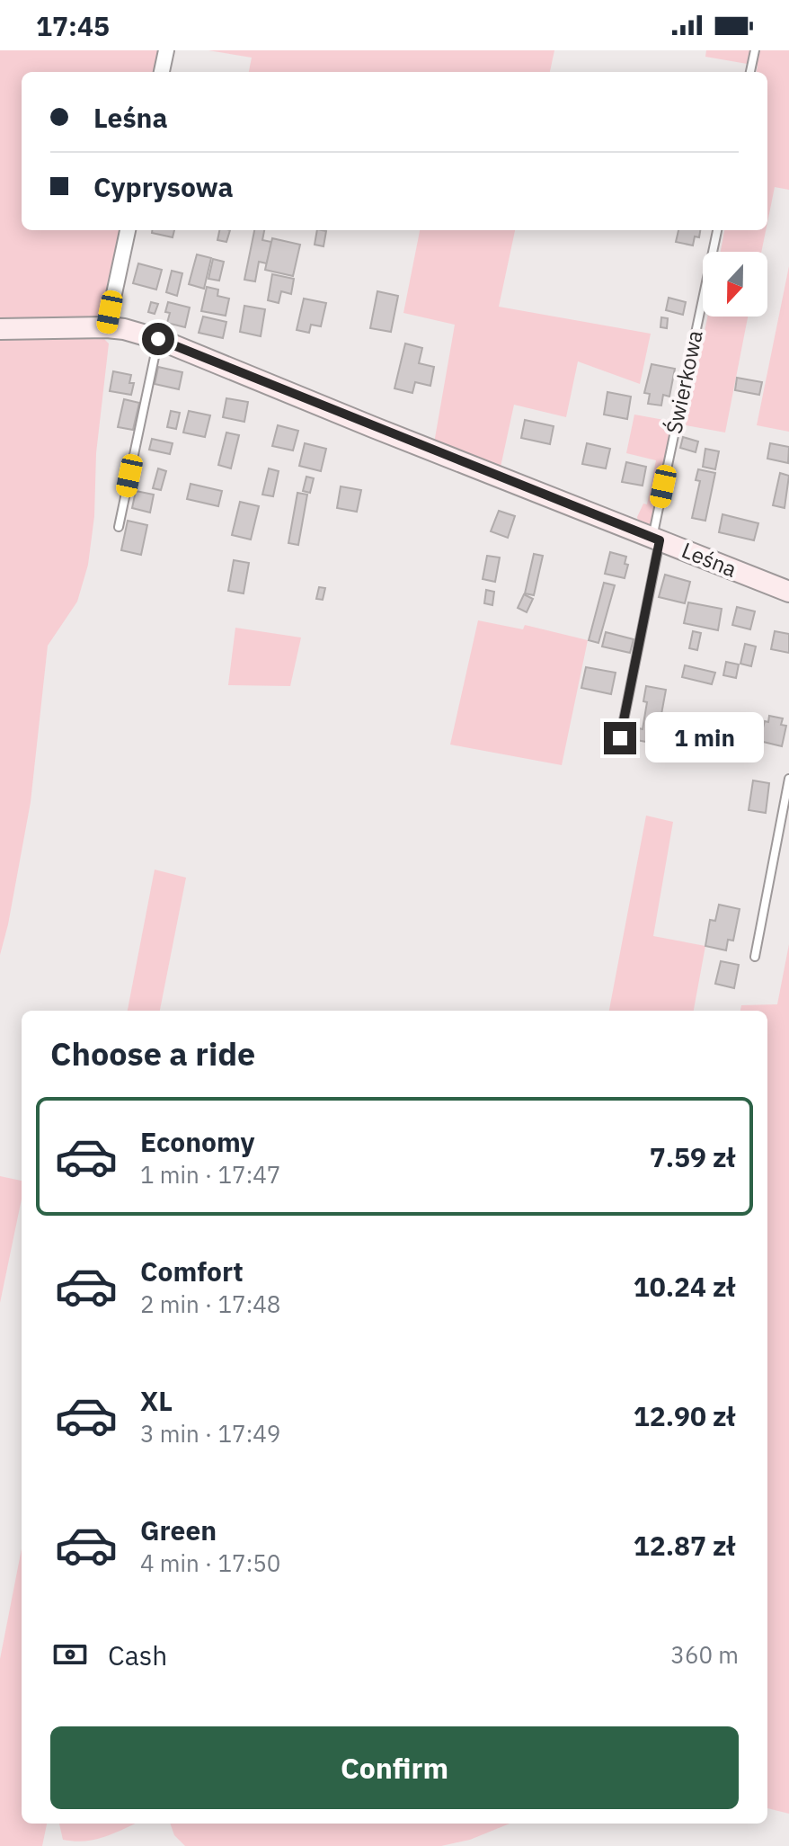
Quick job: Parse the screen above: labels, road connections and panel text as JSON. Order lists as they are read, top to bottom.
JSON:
{
  "streets": {
    "street": ["Leśna"],
    "lane": ["Świerkowa"]
  },
  "crossings": [
    ["Świerkowa", "Leśna"]
  ],
  "north": "bottom",
  "page": {
    "status": "17:45",
    "banner": ["Leśna", "Cyprysowa"],
    "bubble": "1 min",
    "heading": "Choose a ride",
    "list": [
      {
        "name": "Economy",
        "note": "1 min · 17:47",
        "value": "7.59 zł"
      },
      {
        "name": "Comfort",
        "note": "2 min · 17:48",
        "value": "10.24 zł"
      },
      {
        "name": "XL",
        "note": "3 min · 17:49",
        "value": "12.90 zł"
      },
      {
        "name": "Green",
        "note": "4 min · 17:50",
        "value": "12.87 zł"
      }
    ],
    "pay": ["Cash", "360 m"],
    "buttons": "Confirm"
  }
}
